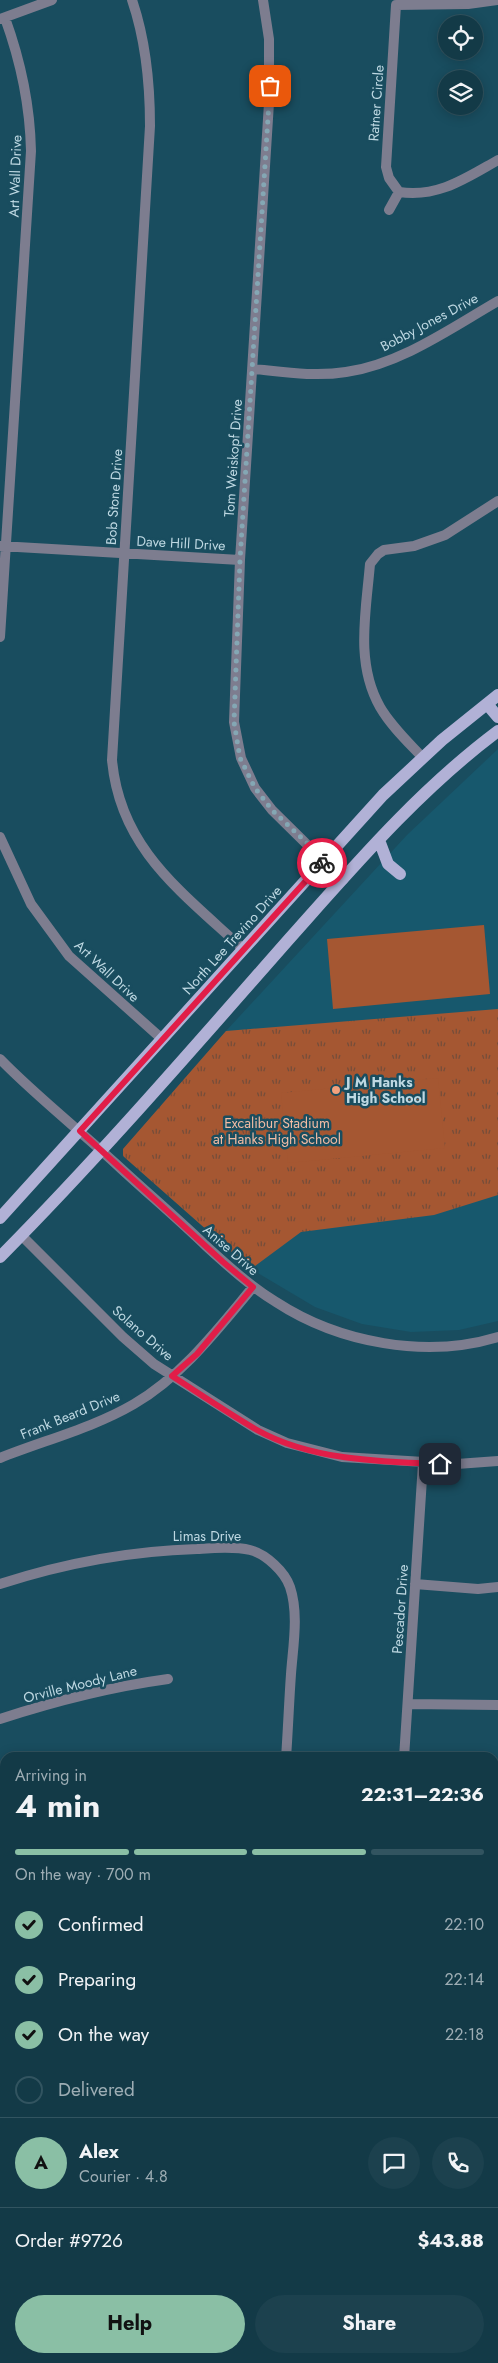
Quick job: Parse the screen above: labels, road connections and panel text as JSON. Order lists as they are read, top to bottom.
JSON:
{
  "streets": {
    "main road": ["North Lee Trevino Drive"],
    "street": [
      "Ratner Circle",
      "Art Wall Drive",
      "Bobby Jones Drive",
      "Tom Weiskopf Drive",
      "Bob Stone Drive",
      "Dave Hill Drive",
      "Anise Drive",
      "Solano Drive",
      "Frank Beard Drive",
      "Limas Drive",
      "Pescador Drive",
      "Orville Moody Lane"
    ]
  },
  "crossings": [
    ["Art Wall Drive", "Dave Hill Drive"],
    ["Art Wall Drive", "North Lee Trevino Drive"],
    ["Bobby Jones Drive", "Tom Weiskopf Drive"],
    ["Tom Weiskopf Drive", "Dave Hill Drive"],
    ["Tom Weiskopf Drive", "North Lee Trevino Drive"],
    ["Bob Stone Drive", "Dave Hill Drive"],
    ["Bob Stone Drive", "North Lee Trevino Drive"],
    ["North Lee Trevino Drive", "Anise Drive"],
    ["Anise Drive", "Frank Beard Drive"],
    ["Solano Drive", "Frank Beard Drive"],
    ["Solano Drive", "Pescador Drive"]
  ],
  "parks": ["Excalibur Stadium at Hanks High School"],
  "places": ["J M Hanks High School"],
  "page": {
    "heading": ["4 min", "Arriving in", "22:31–22:36"],
    "panel": [
      "Alex",
      "Courier · 4.8",
      "Order #9726",
      "$43.88"
    ],
    "bar": "On the way · 700 m",
    "list": [
      ["Confirmed", "22:10"],
      ["Preparing", "22:14"],
      ["On the way", "22:18"],
      "Delivered"
    ],
    "round": "A",
    "buttons": ["Help", "Share"]
  }
}
